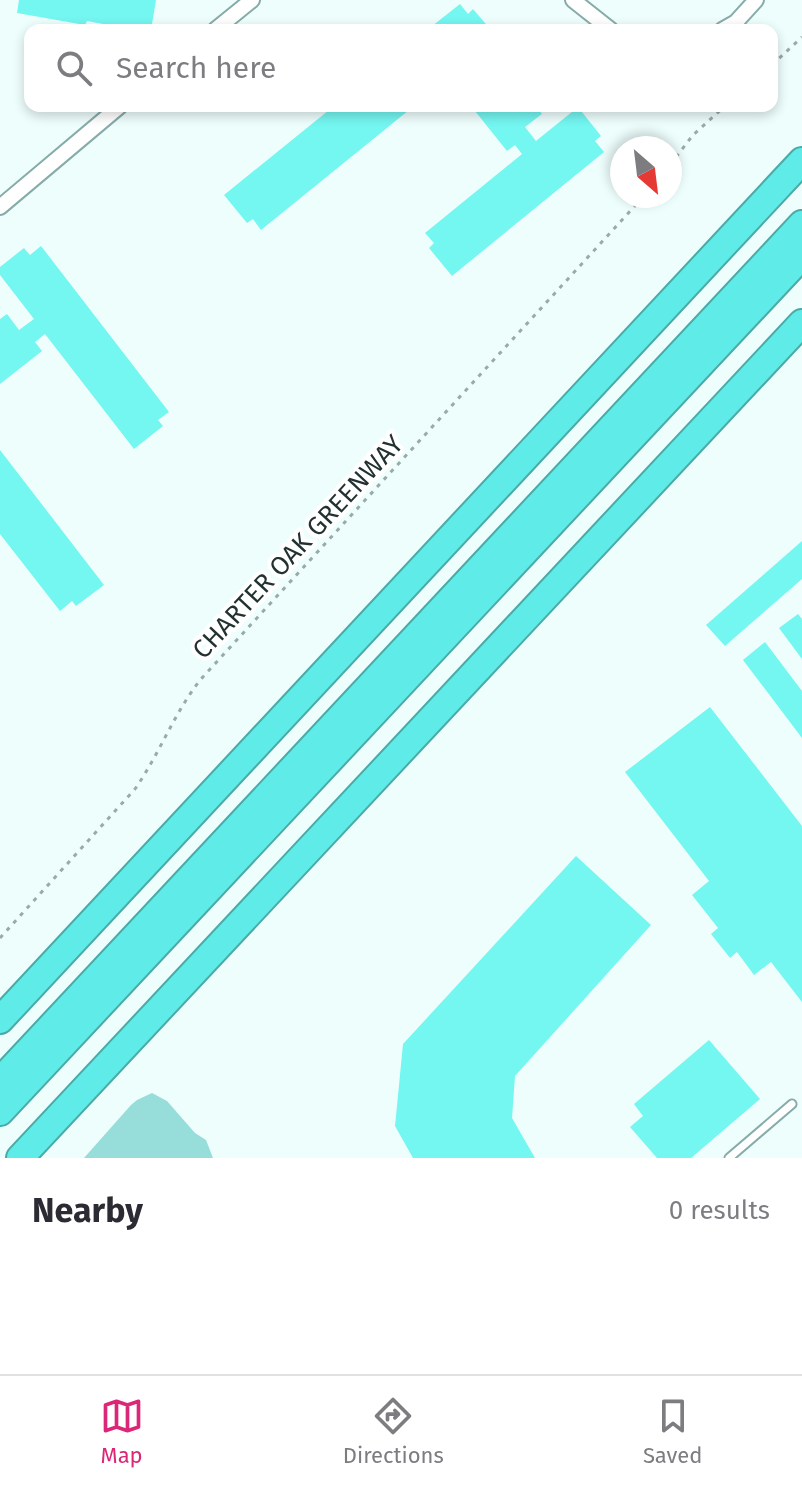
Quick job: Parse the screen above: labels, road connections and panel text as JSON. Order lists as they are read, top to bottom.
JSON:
{
  "streets": {
    "path": ["CHARTER OAK GREENWAY"]
  },
  "north": "bottom right",
  "page": {
    "search": "Search here",
    "heading": ["Nearby", "0 results"],
    "nav": ["Map", "Directions", "Saved"]
  }
}
